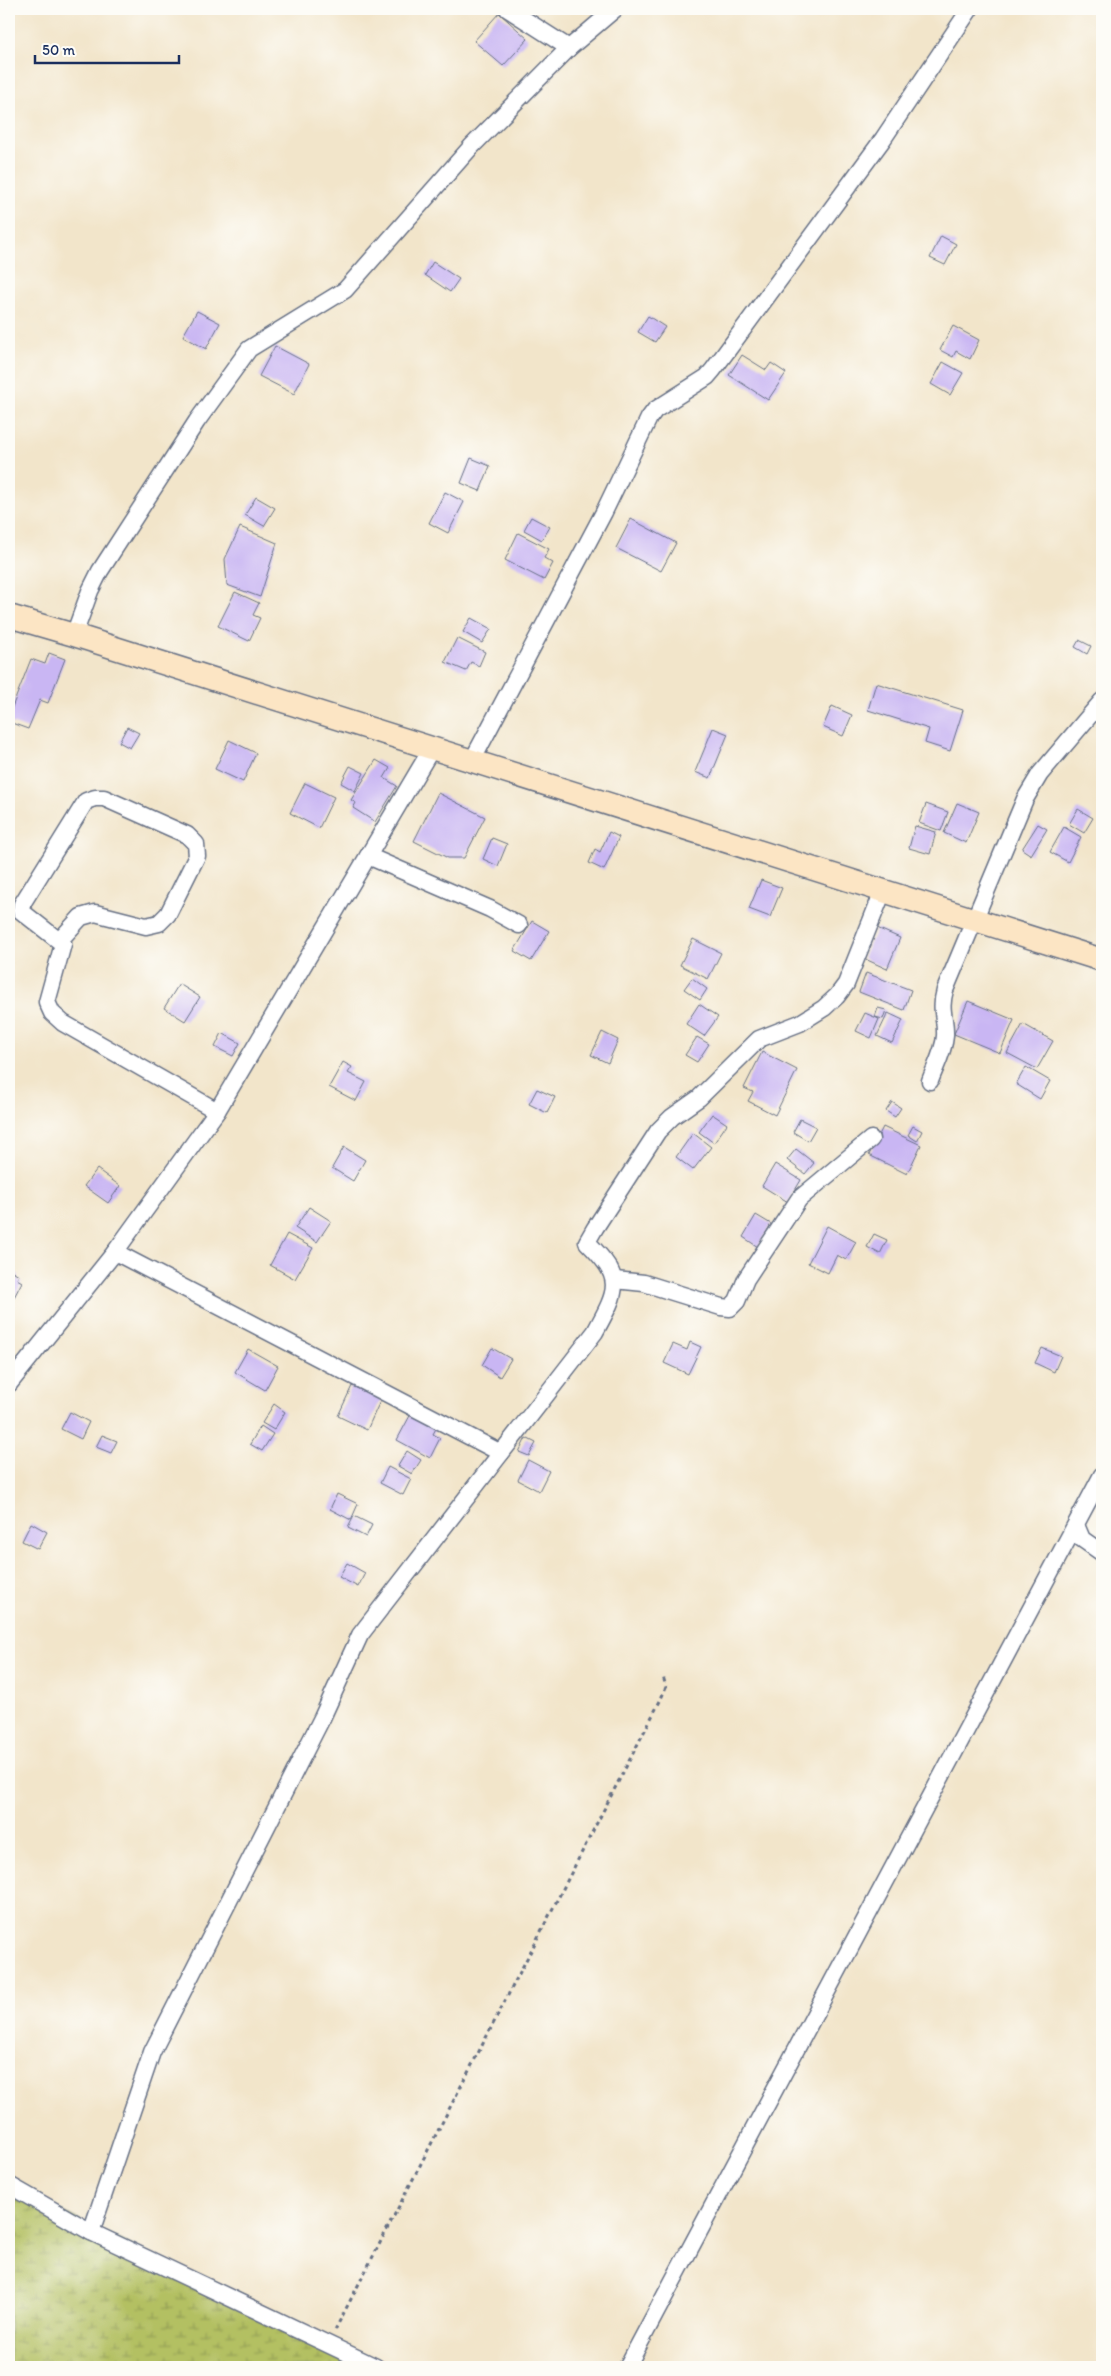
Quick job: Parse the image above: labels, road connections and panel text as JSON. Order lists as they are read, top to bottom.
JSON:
{
  "scale_bar": "50 m"
}
